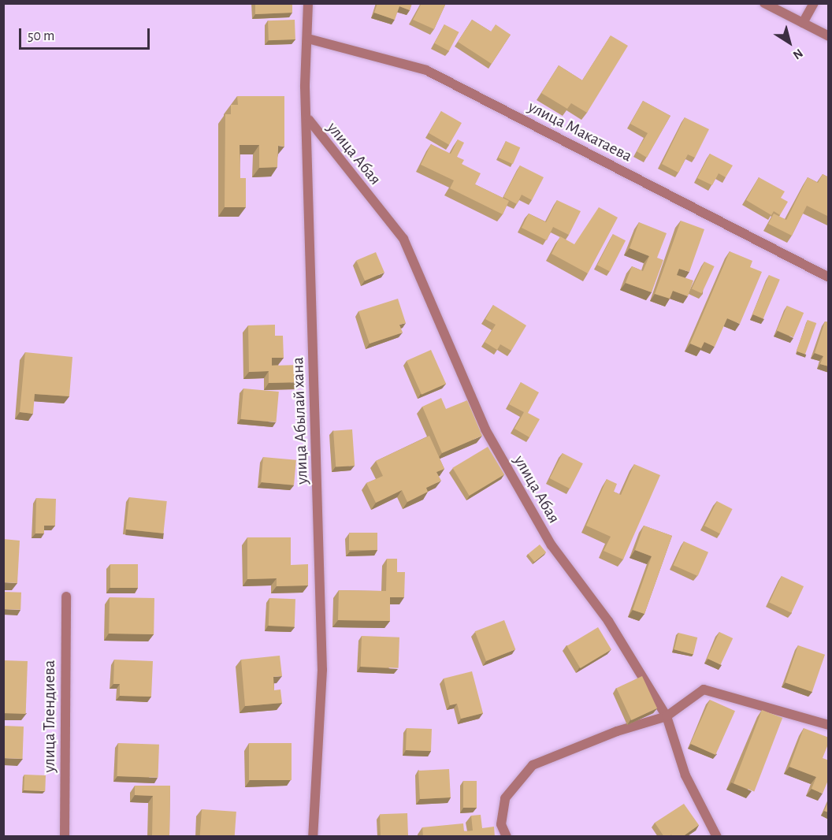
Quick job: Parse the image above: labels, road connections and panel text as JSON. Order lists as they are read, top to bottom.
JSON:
{
  "streets": {
    "street": [
      "улица Макатаева",
      "улица Абая",
      "улица Абылай хана",
      "улица Тлендиева"
    ]
  },
  "crossings": [
    ["улица Макатаева", "улица Абылай хана"],
    ["улица Абая", "улица Абылай хана"]
  ],
  "scale_bar": "50 m",
  "north": "bottom right"
}
